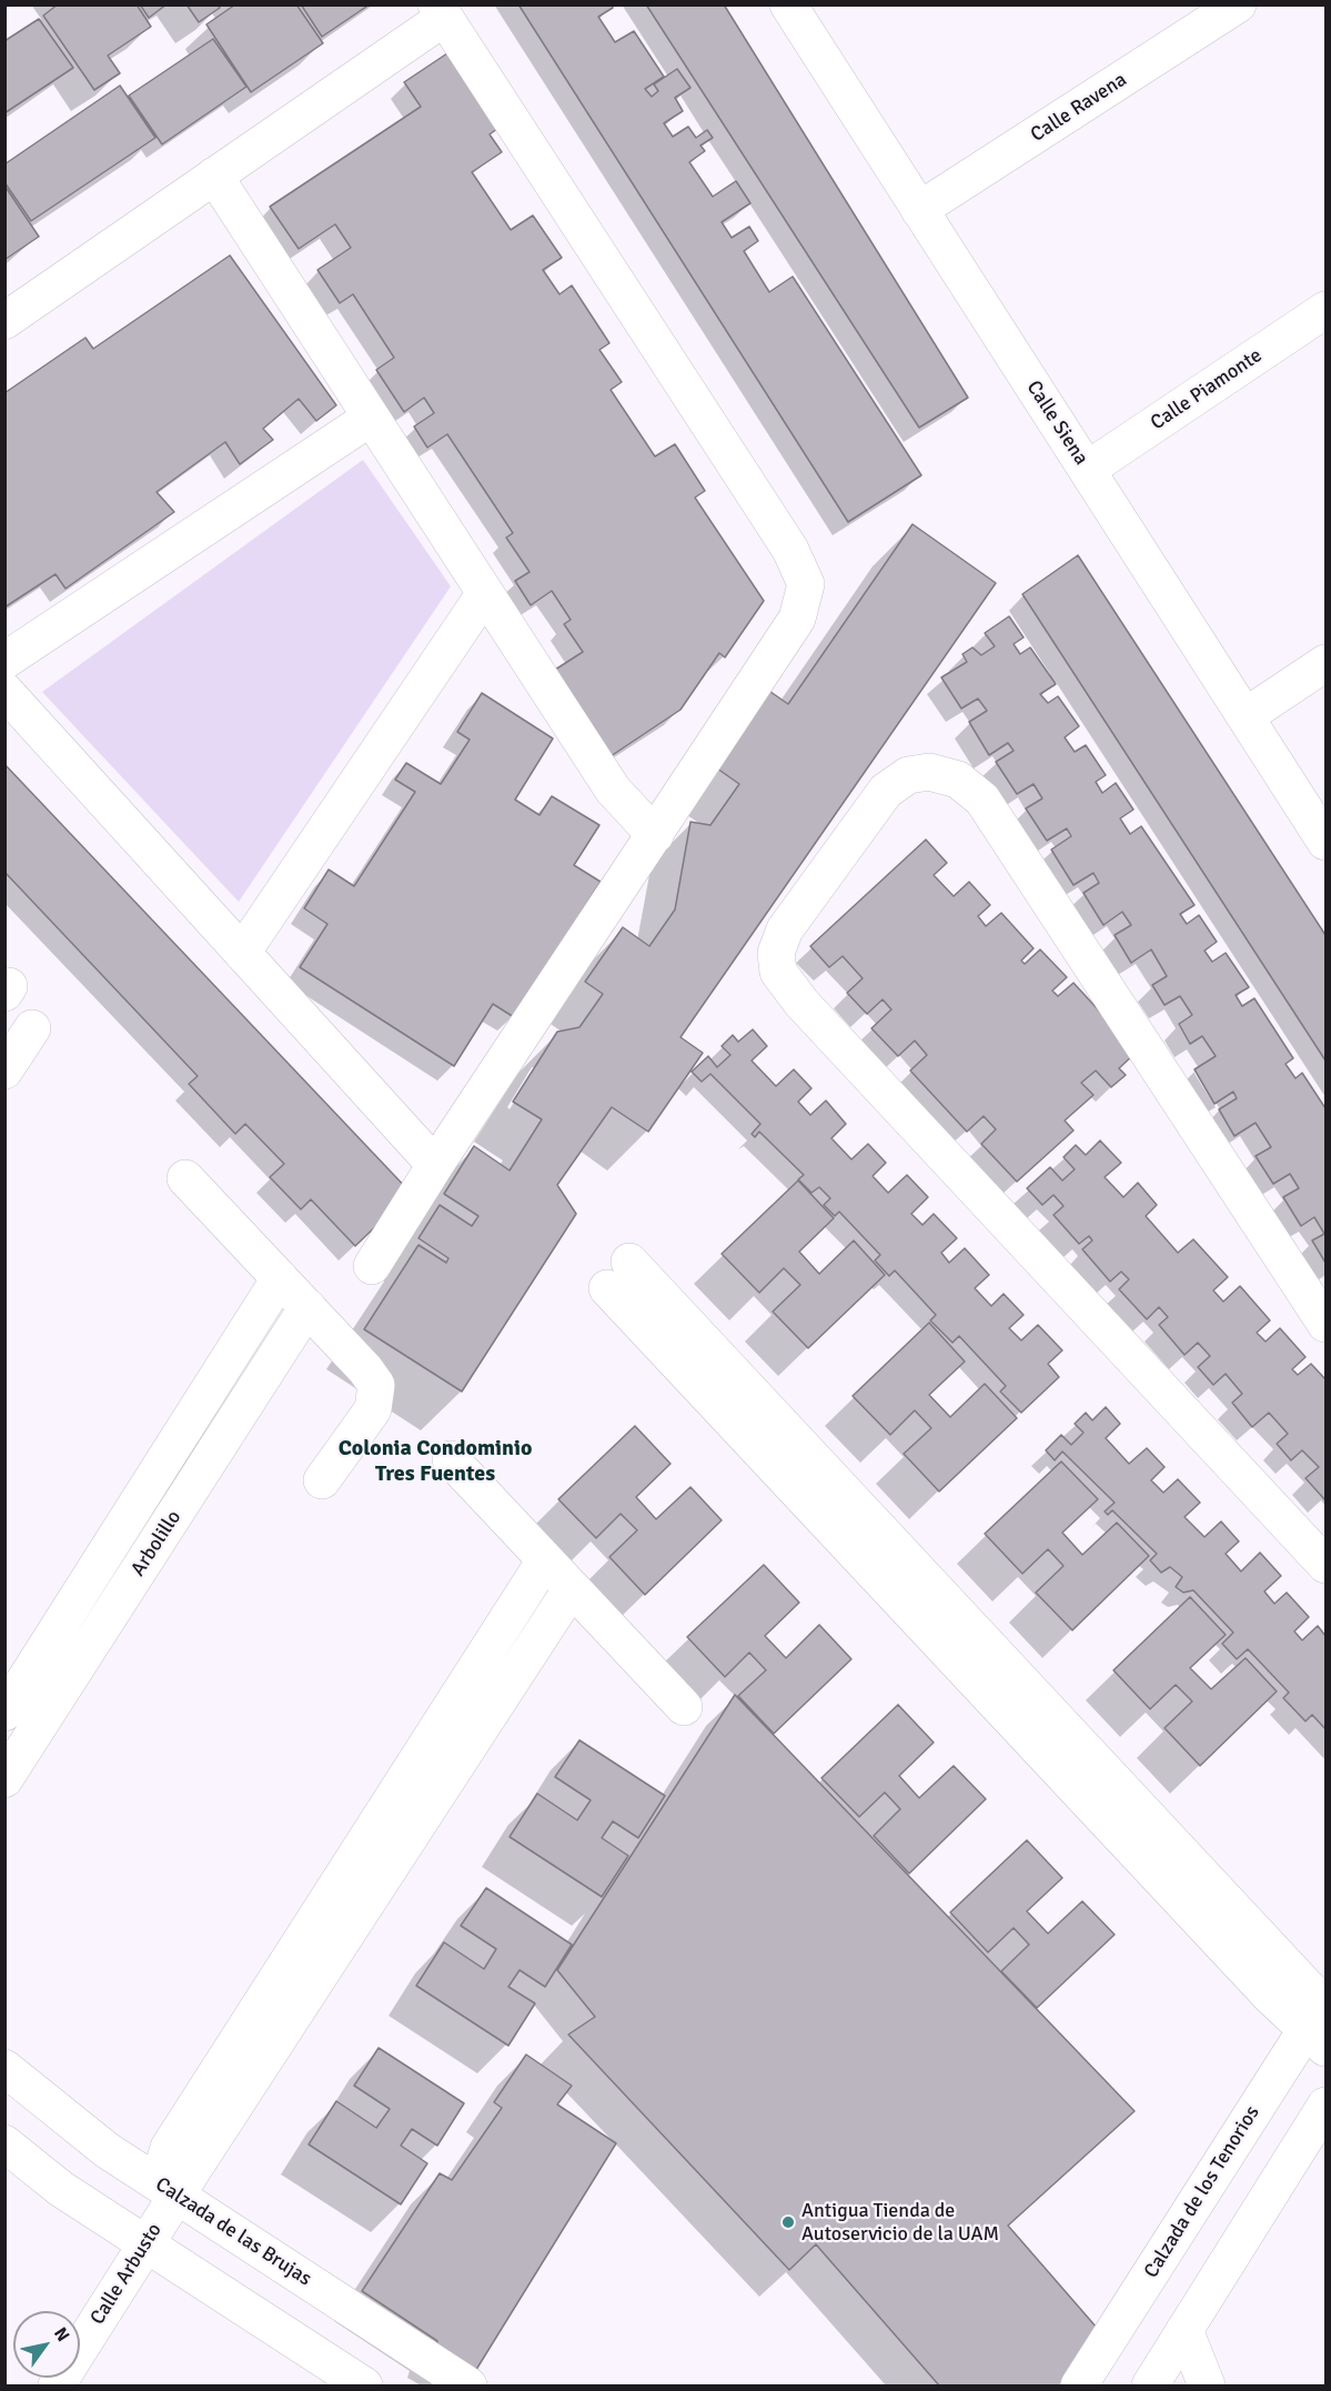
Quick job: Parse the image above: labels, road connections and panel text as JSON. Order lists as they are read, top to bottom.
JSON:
{
  "streets": {
    "street": [
      "Calle Ravena",
      "Calle Piamonte",
      "Calle Siena",
      "Arbolillo",
      "Calzada de los Tenorios",
      "Calzada de las Brujas",
      "Calle Arbusto"
    ]
  },
  "crossings": [
    ["Calle Ravena", "Calle Siena"],
    ["Calle Piamonte", "Calle Siena"],
    ["Calzada de las Brujas", "Calle Arbusto"]
  ],
  "districts": ["Colonia Condominio Tres Fuentes"],
  "places": ["Antigua Tienda de Autoservicio de la UAM"],
  "north": "top right"
}
